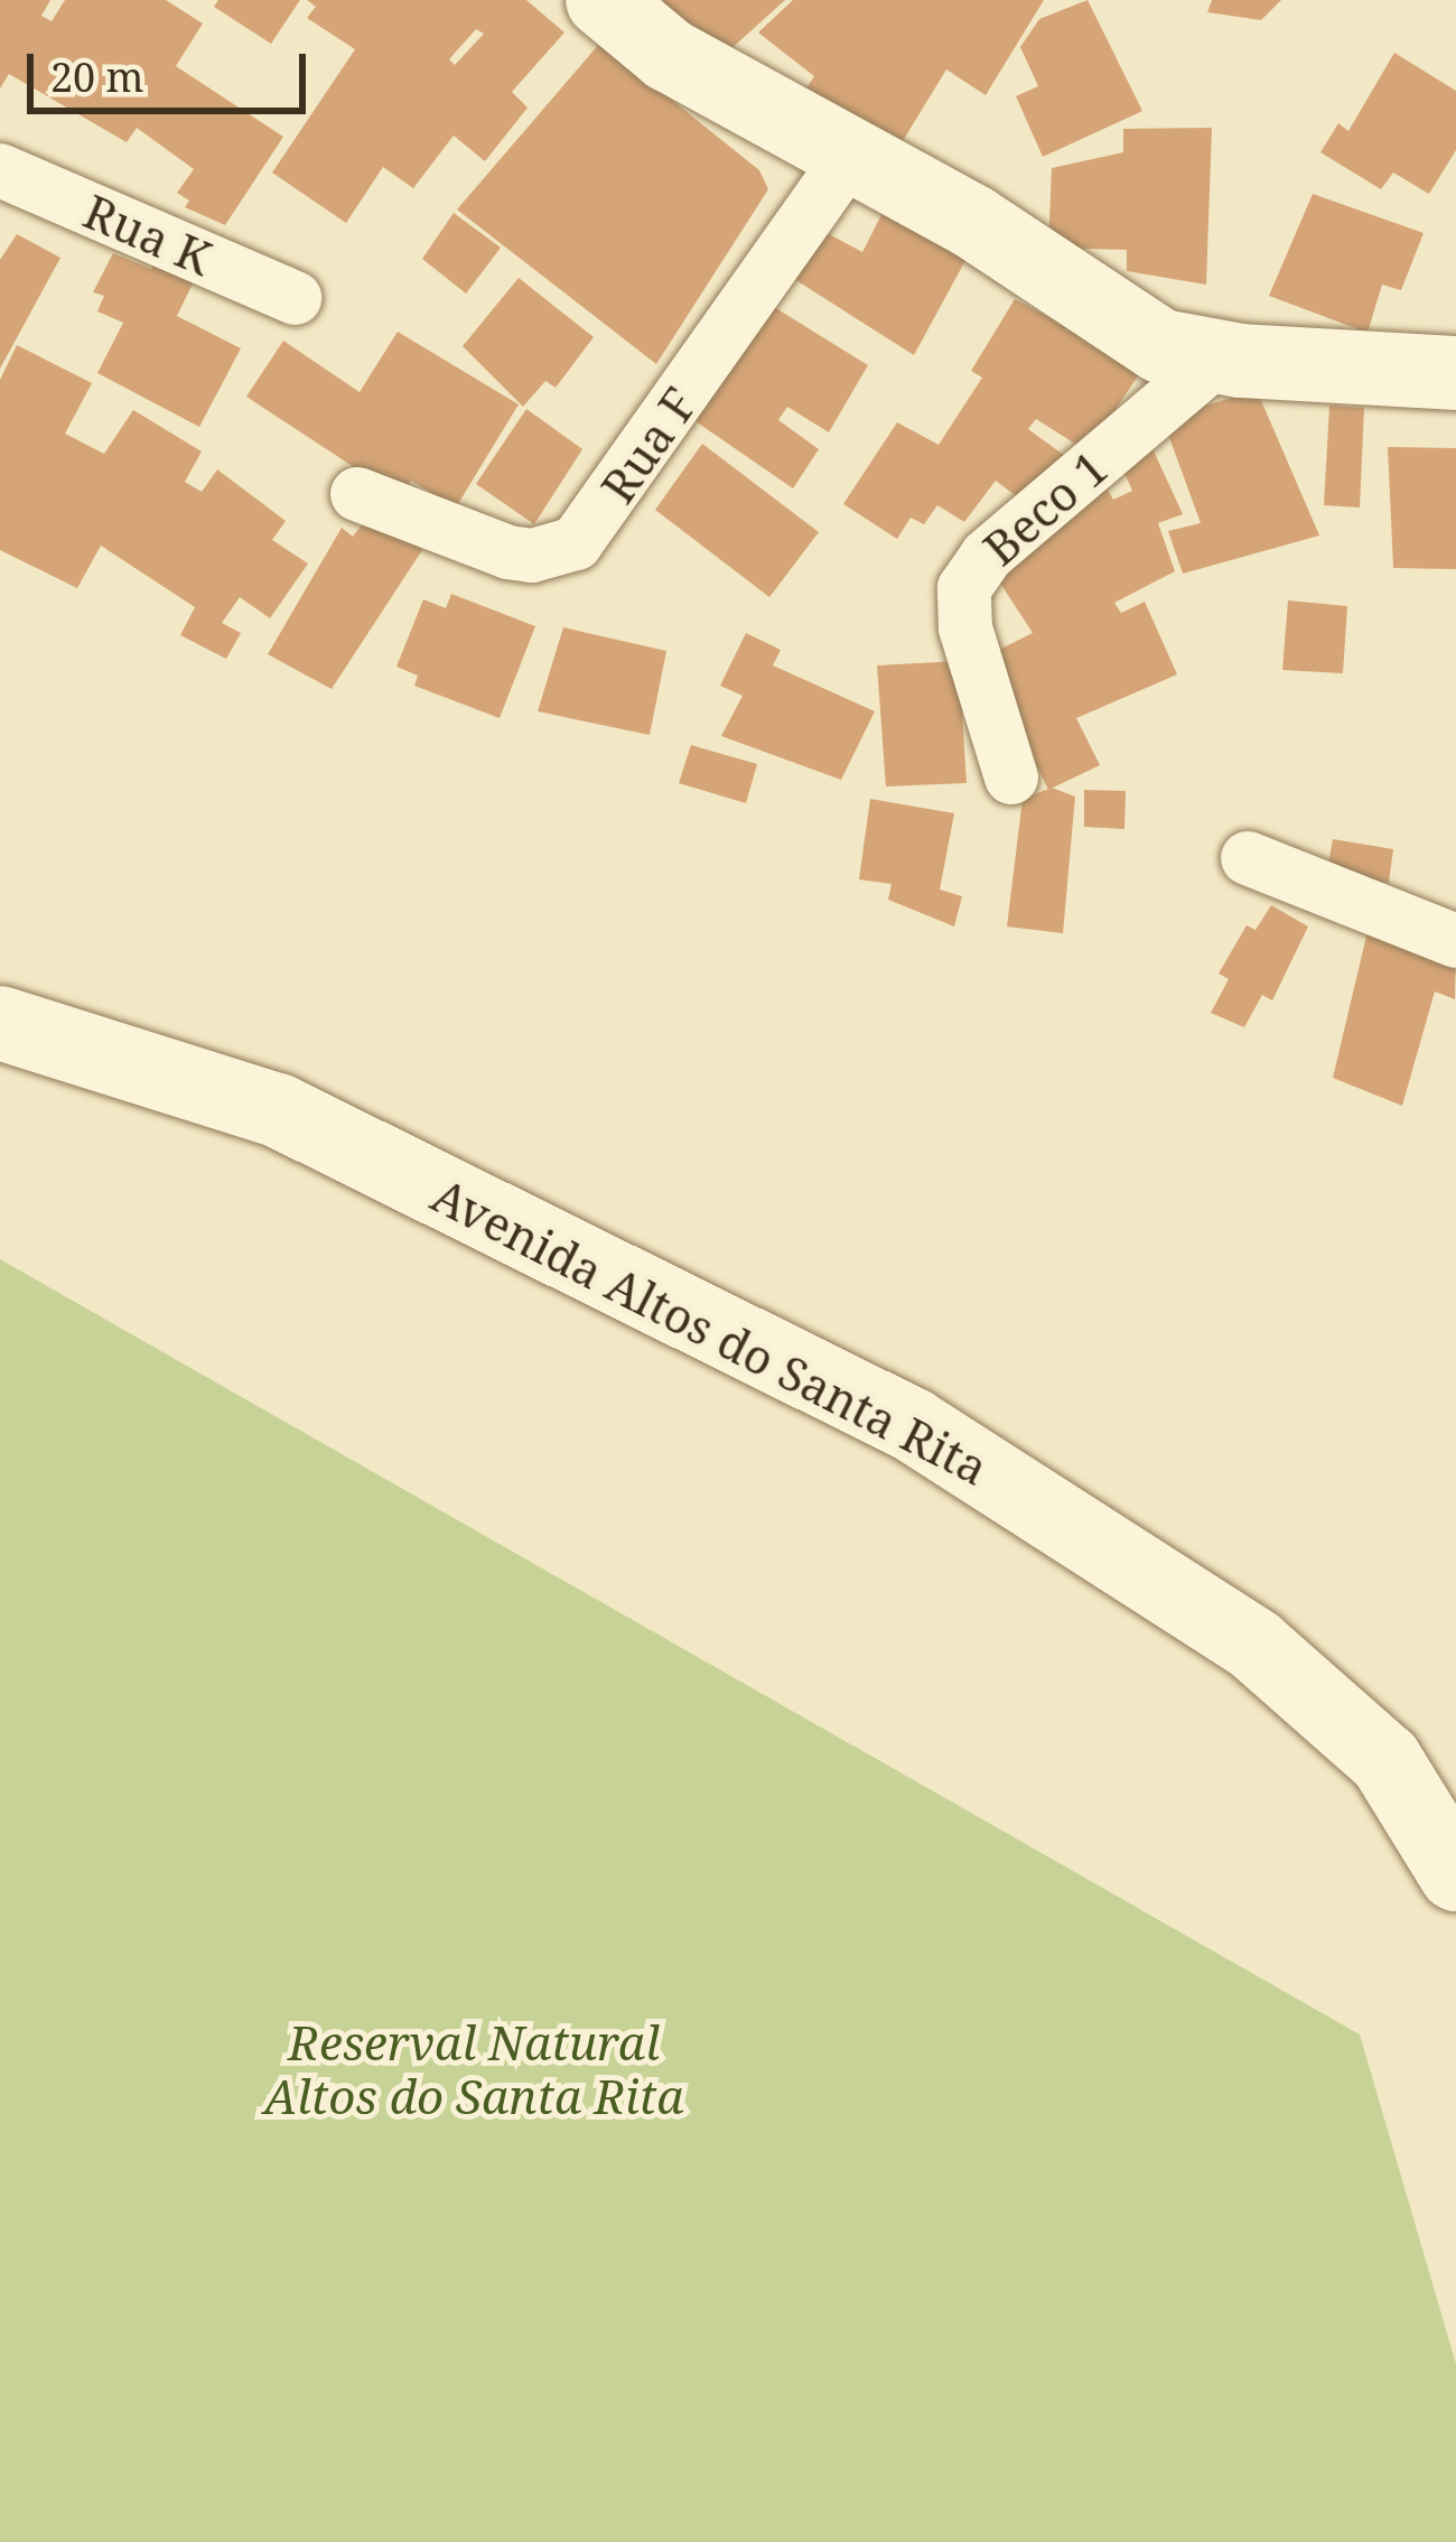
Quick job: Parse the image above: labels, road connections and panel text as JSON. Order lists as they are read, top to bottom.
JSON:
{
  "streets": {
    "street": ["Avenida Altos do Santa Rita"],
    "lane": ["Rua K", "Rua F", "Beco 1"]
  },
  "parks": ["Reserval Natural Altos do Santa Rita"],
  "scale_bar": "20 m"
}
